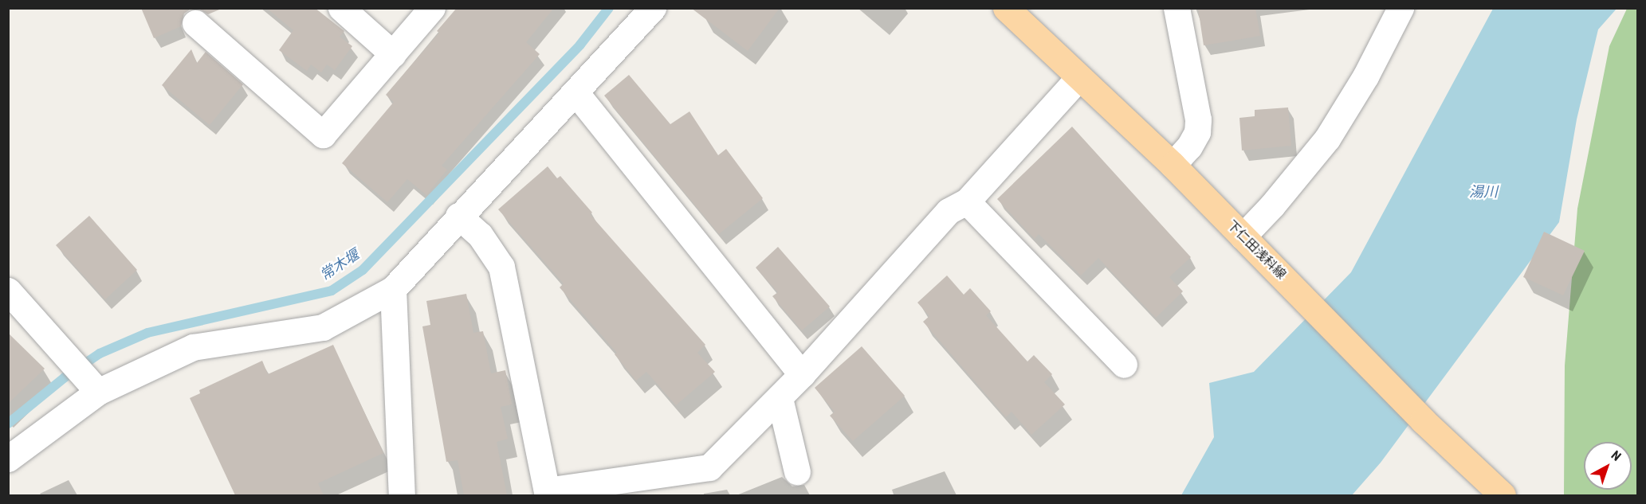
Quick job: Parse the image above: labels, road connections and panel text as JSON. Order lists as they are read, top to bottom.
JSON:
{
  "streets": {
    "main road": ["下仁田浅科線"]
  },
  "water": ["湯川", "常木堰"],
  "north": "top right"
}
